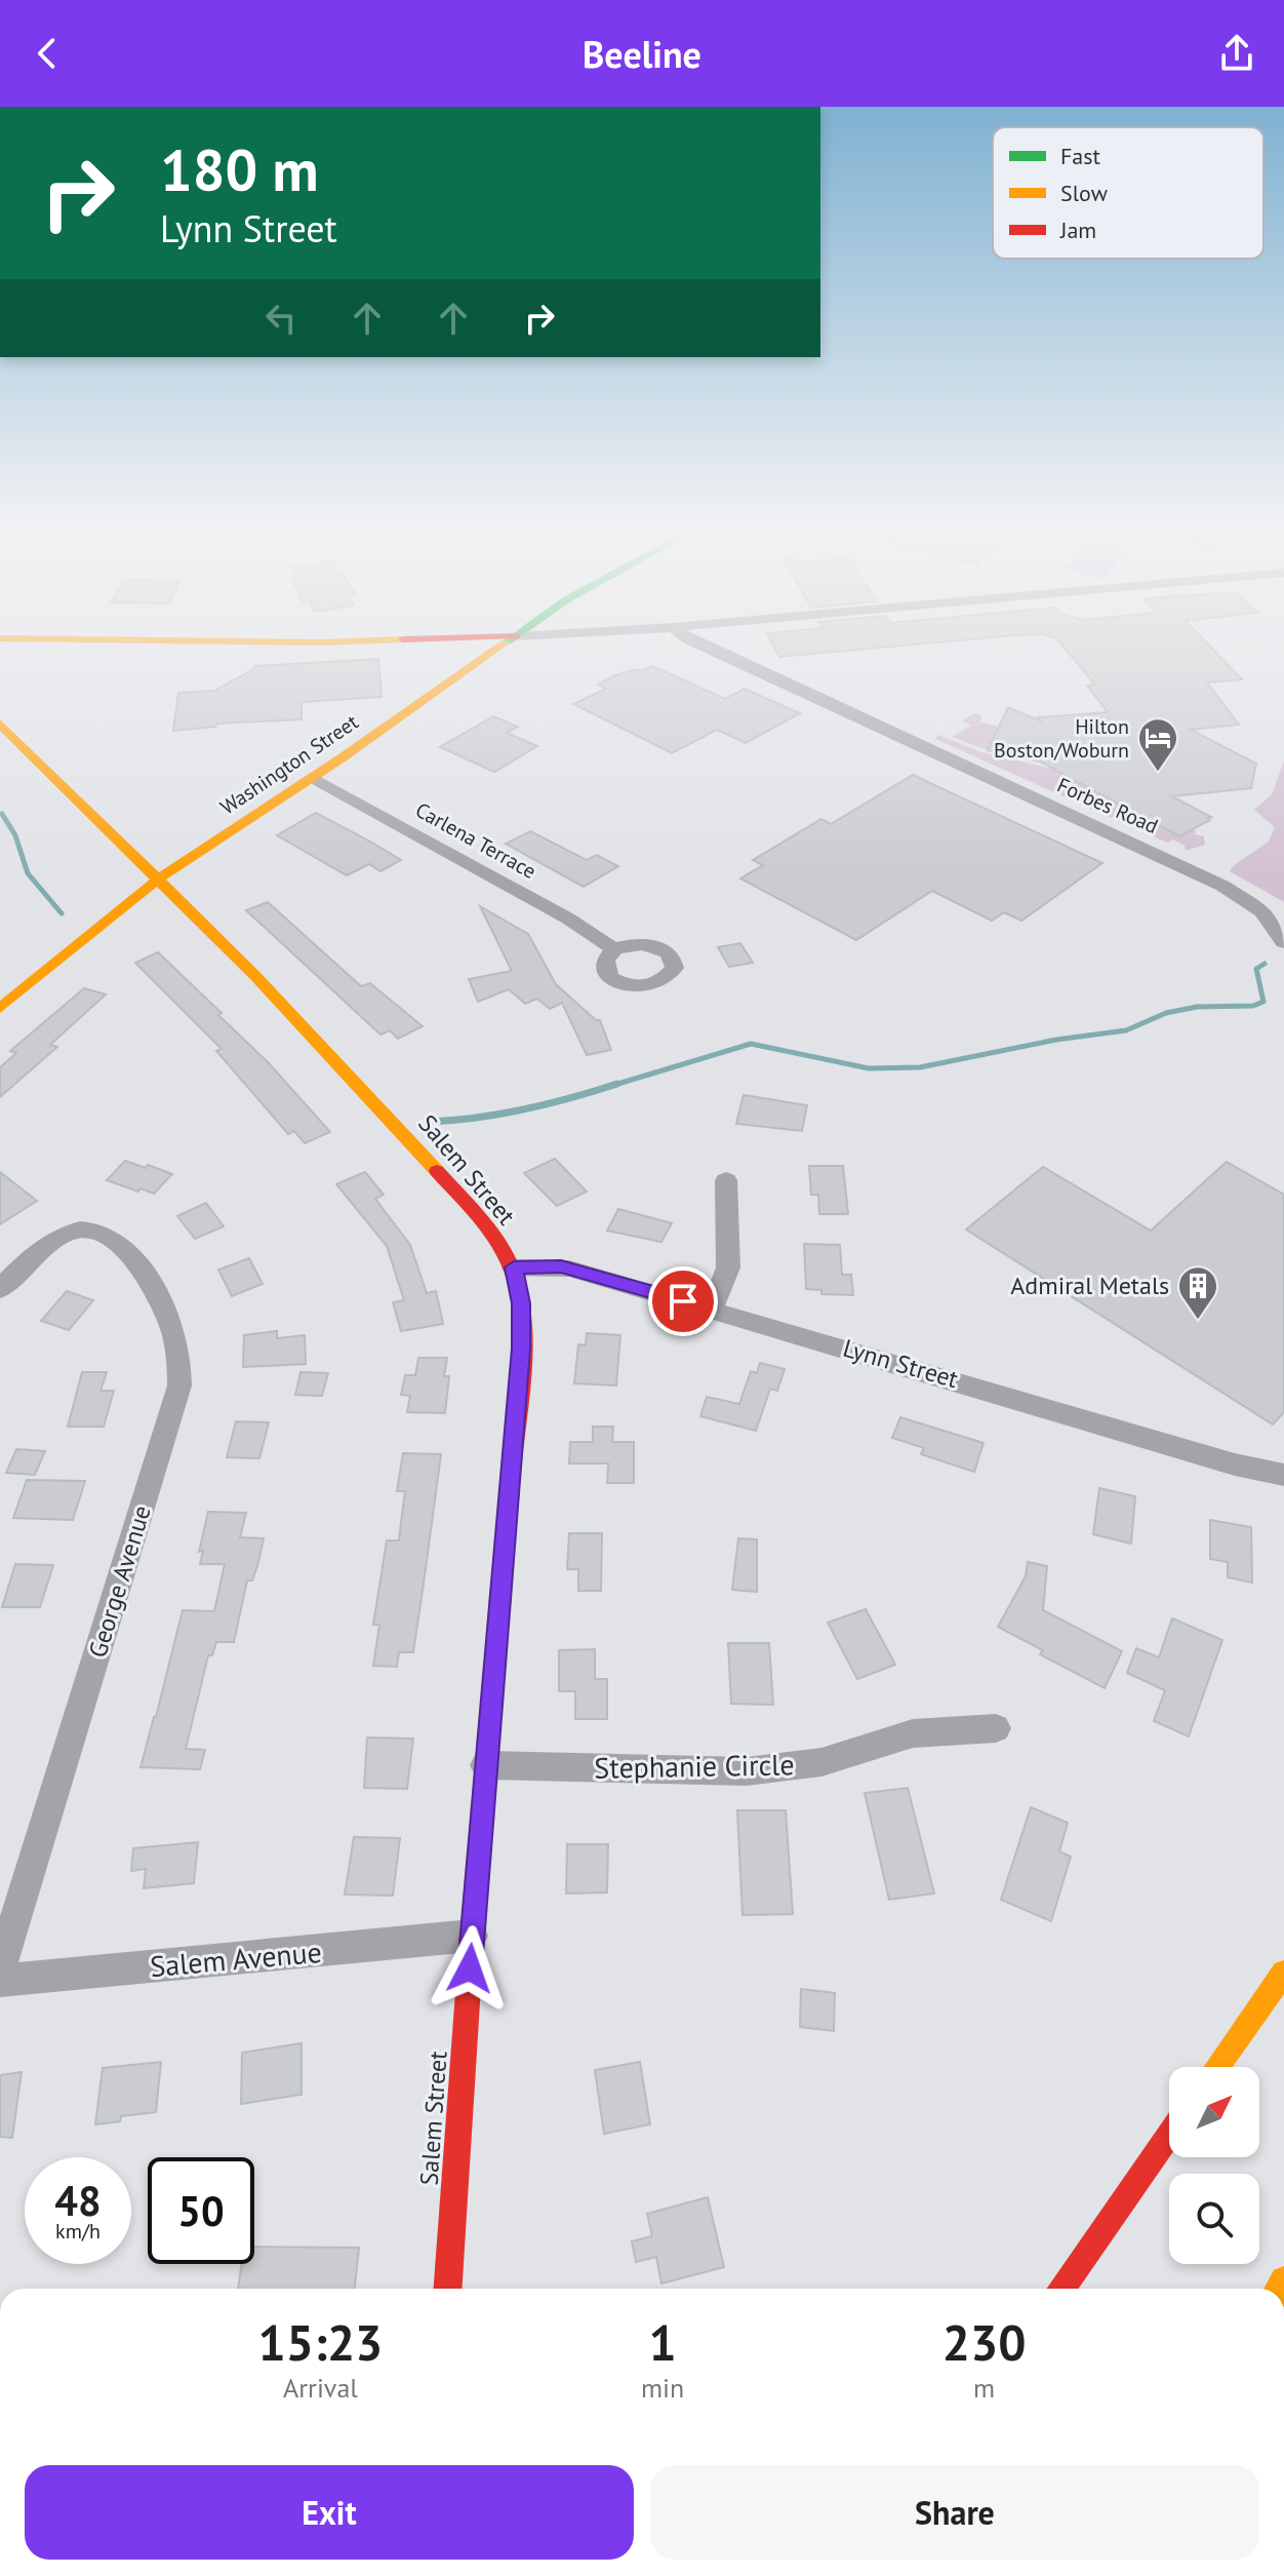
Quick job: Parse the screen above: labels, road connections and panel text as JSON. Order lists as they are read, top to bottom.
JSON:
{
  "streets": {
    "main road": ["Washington Street", "Salem Street"],
    "street": [
      "Forbes Road",
      "Carlena Terrace",
      "Lynn Street",
      "George Avenue",
      "Stephanie Circle",
      "Salem Avenue"
    ]
  },
  "crossings": [
    ["Washington Street", "Carlena Terrace"],
    ["Washington Street", "Salem Street"],
    ["Salem Street", "Lynn Street"],
    ["Salem Street", "Stephanie Circle"],
    ["Salem Street", "Salem Avenue"]
  ],
  "places": {
    "hotel": ["Hilton Boston/Woburn"],
    "building": ["Admiral Metals"]
  },
  "legend": ["Fast", "Slow", "Jam"],
  "north": "top right",
  "page": {
    "header": "Beeline",
    "turn": ["180 m", "Lynn Street"],
    "speed": "48 km/h",
    "limit": "50",
    "eta": [
      "15:23",
      "Arrival",
      "1",
      "min",
      "230",
      "m"
    ],
    "buttons": ["Exit", "Share"]
  }
}
